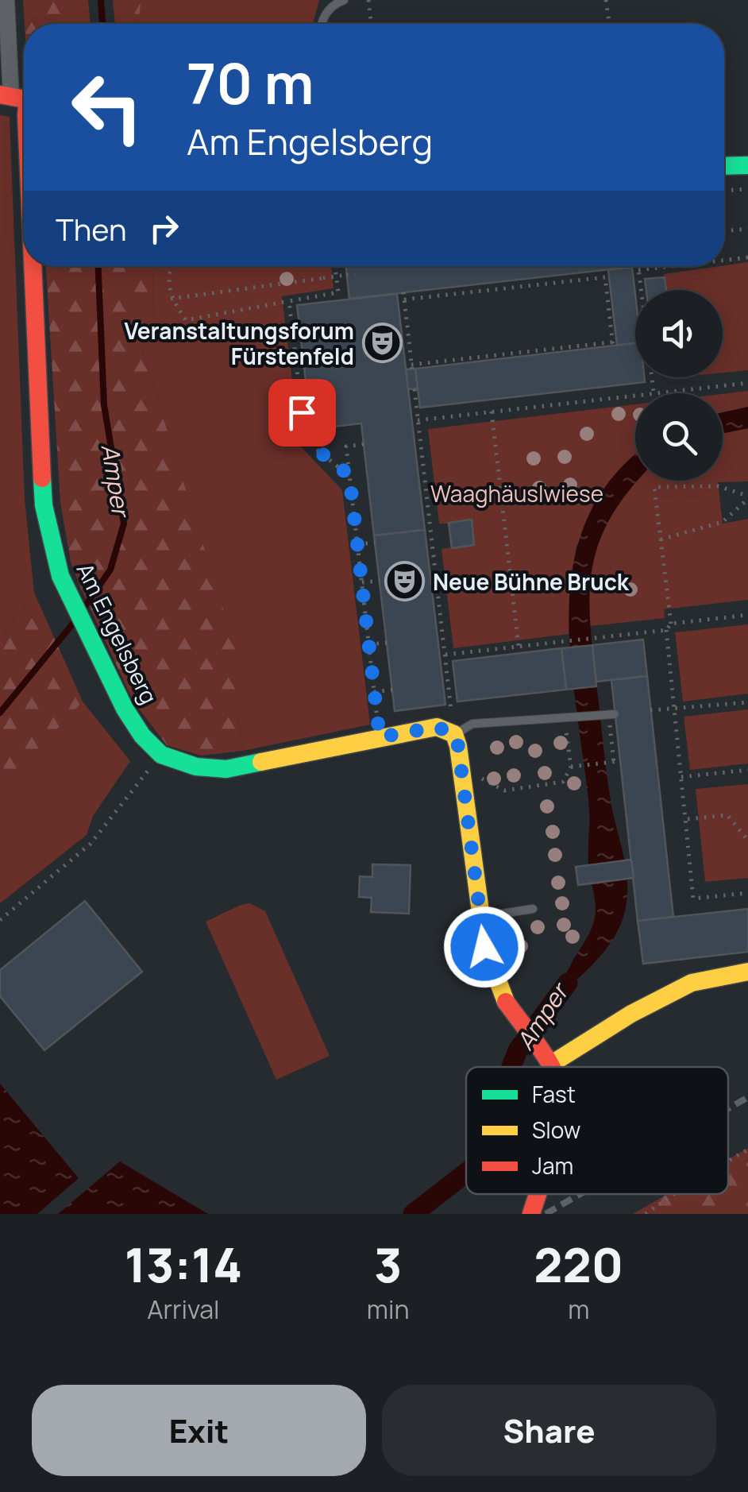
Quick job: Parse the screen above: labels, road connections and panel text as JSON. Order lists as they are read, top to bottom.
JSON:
{
  "streets": {
    "street": ["Am Engelsberg"]
  },
  "water": ["Amper"],
  "parks": ["Waaghäuslwiese"],
  "places": {
    "theatre": ["Veranstaltungsforum Fürstenfeld", "Neue Bühne Bruck"]
  },
  "legend": ["Fast", "Slow", "Jam"],
  "page": {
    "turn": ["70 m", "Am Engelsberg"],
    "then": "Then",
    "eta": [
      "13:14",
      "Arrival",
      "3",
      "min",
      "220",
      "m"
    ],
    "buttons": ["Exit", "Share"]
  }
}
